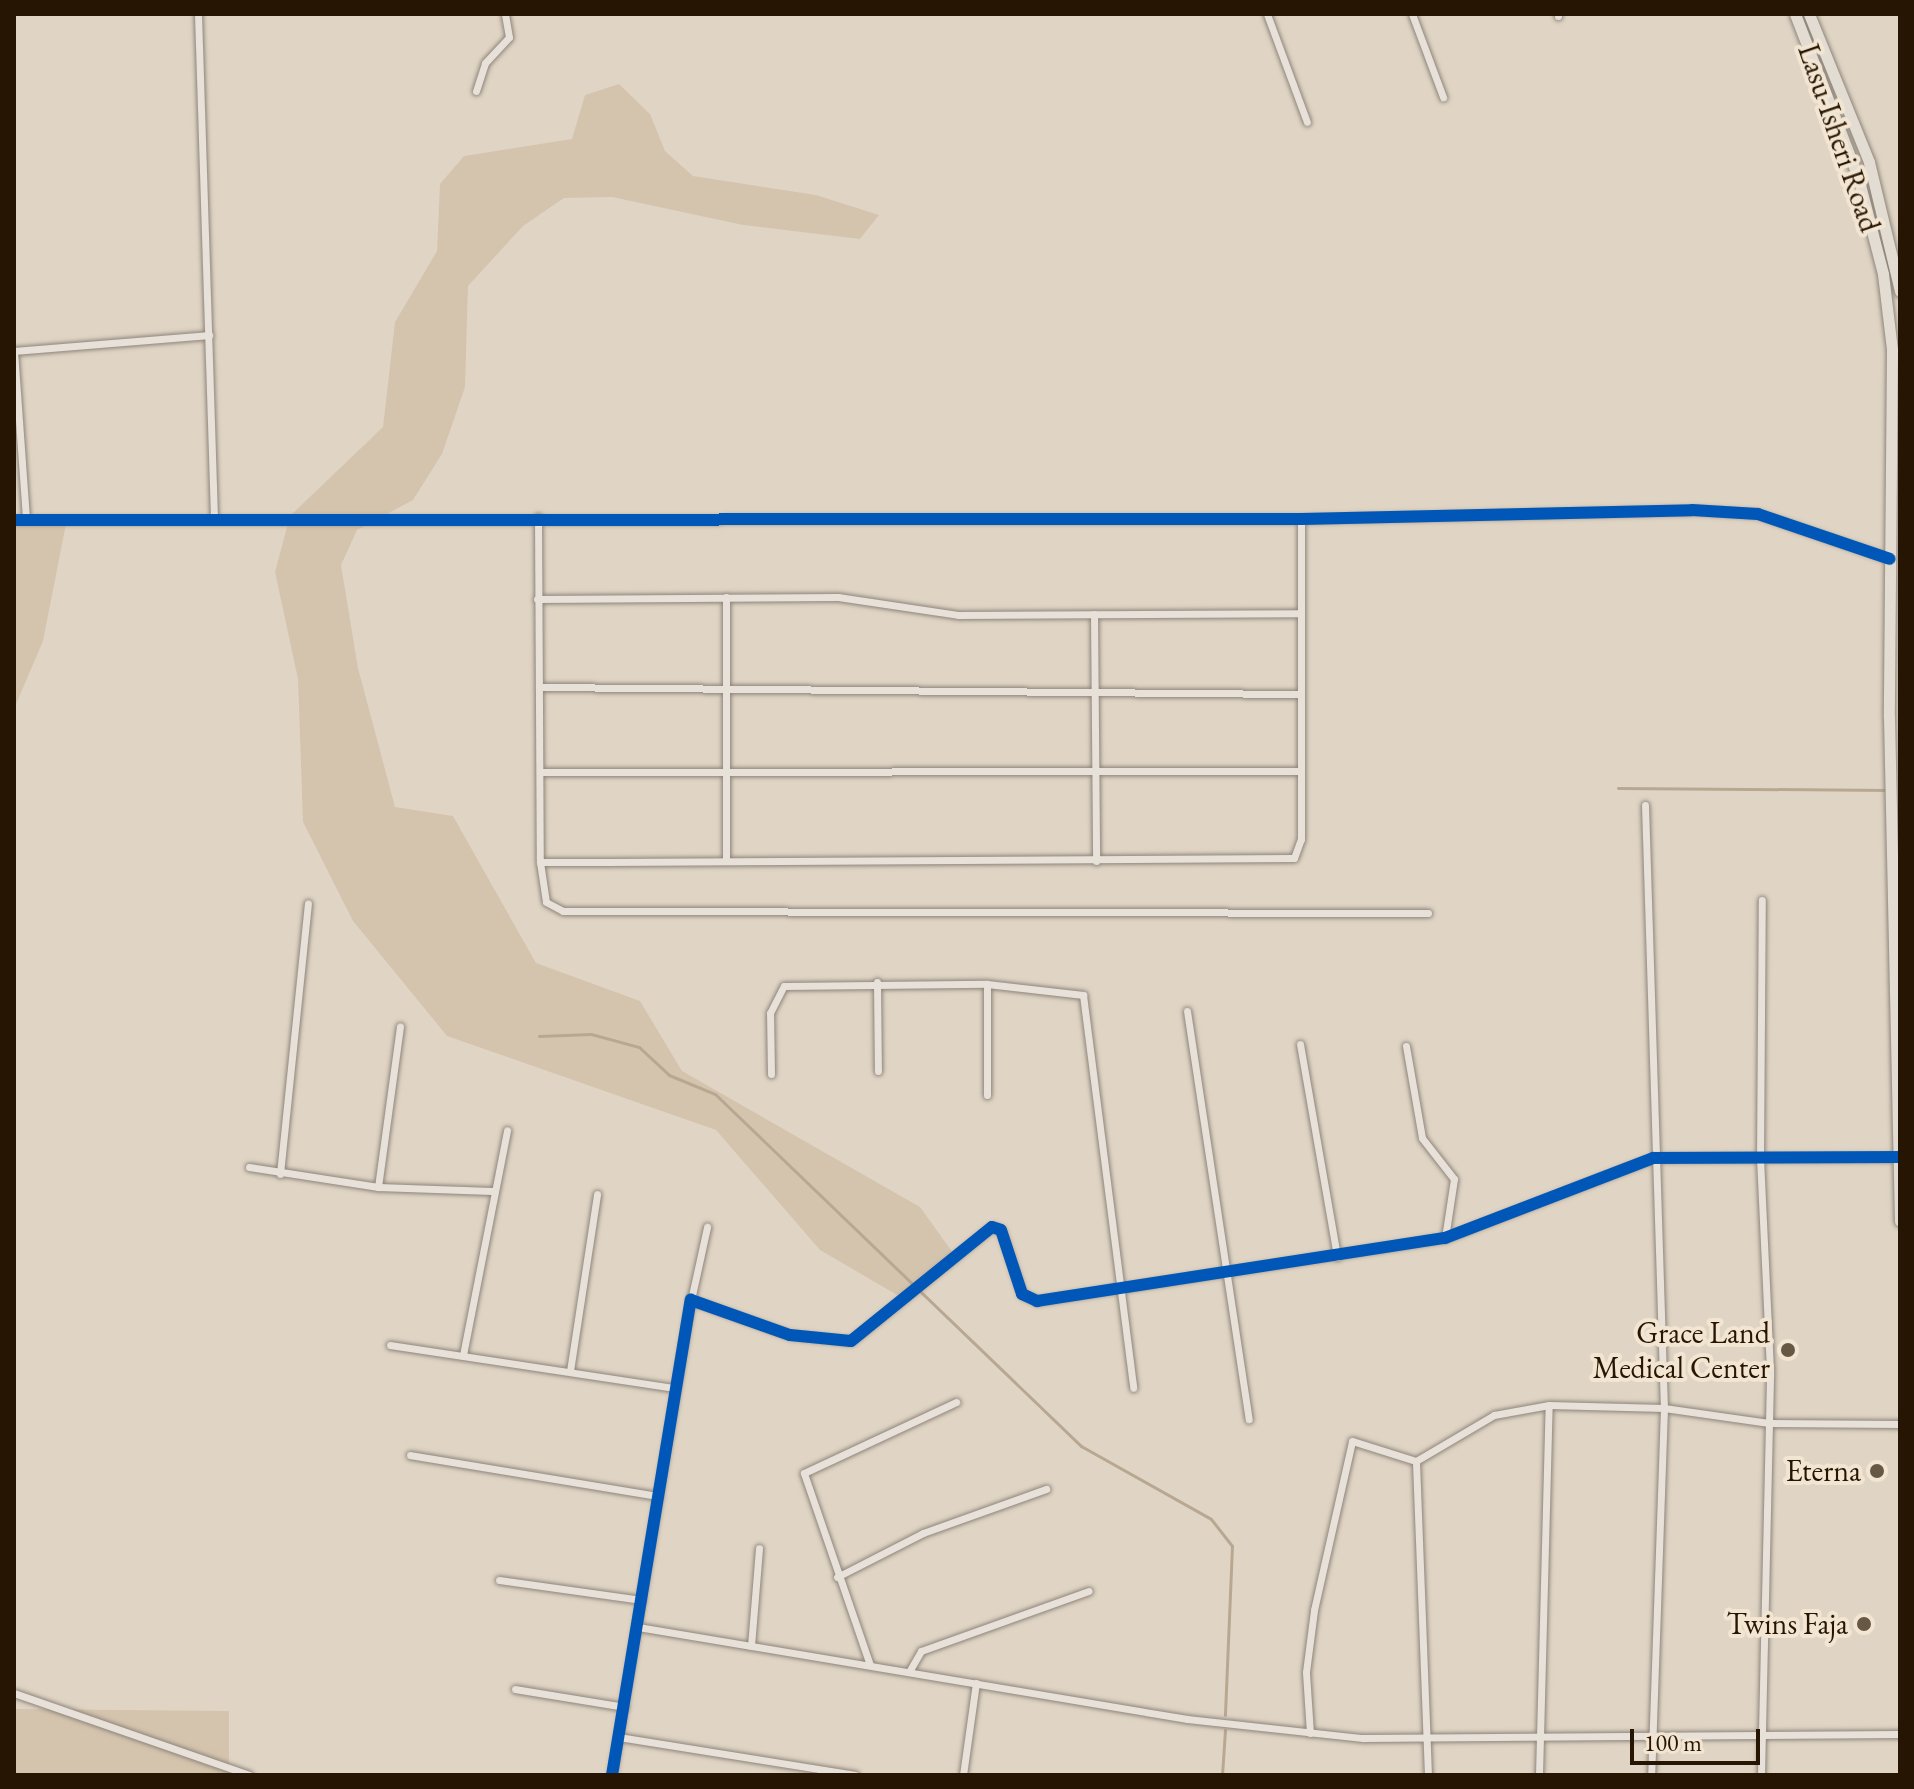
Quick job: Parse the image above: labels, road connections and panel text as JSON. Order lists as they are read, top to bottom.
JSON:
{
  "streets": {
    "main road": ["Lasu-Isheri Road"]
  },
  "places": ["Grace Land Medical Center", "Eterna", "Twins Faja"],
  "scale_bar": "100 m"
}
